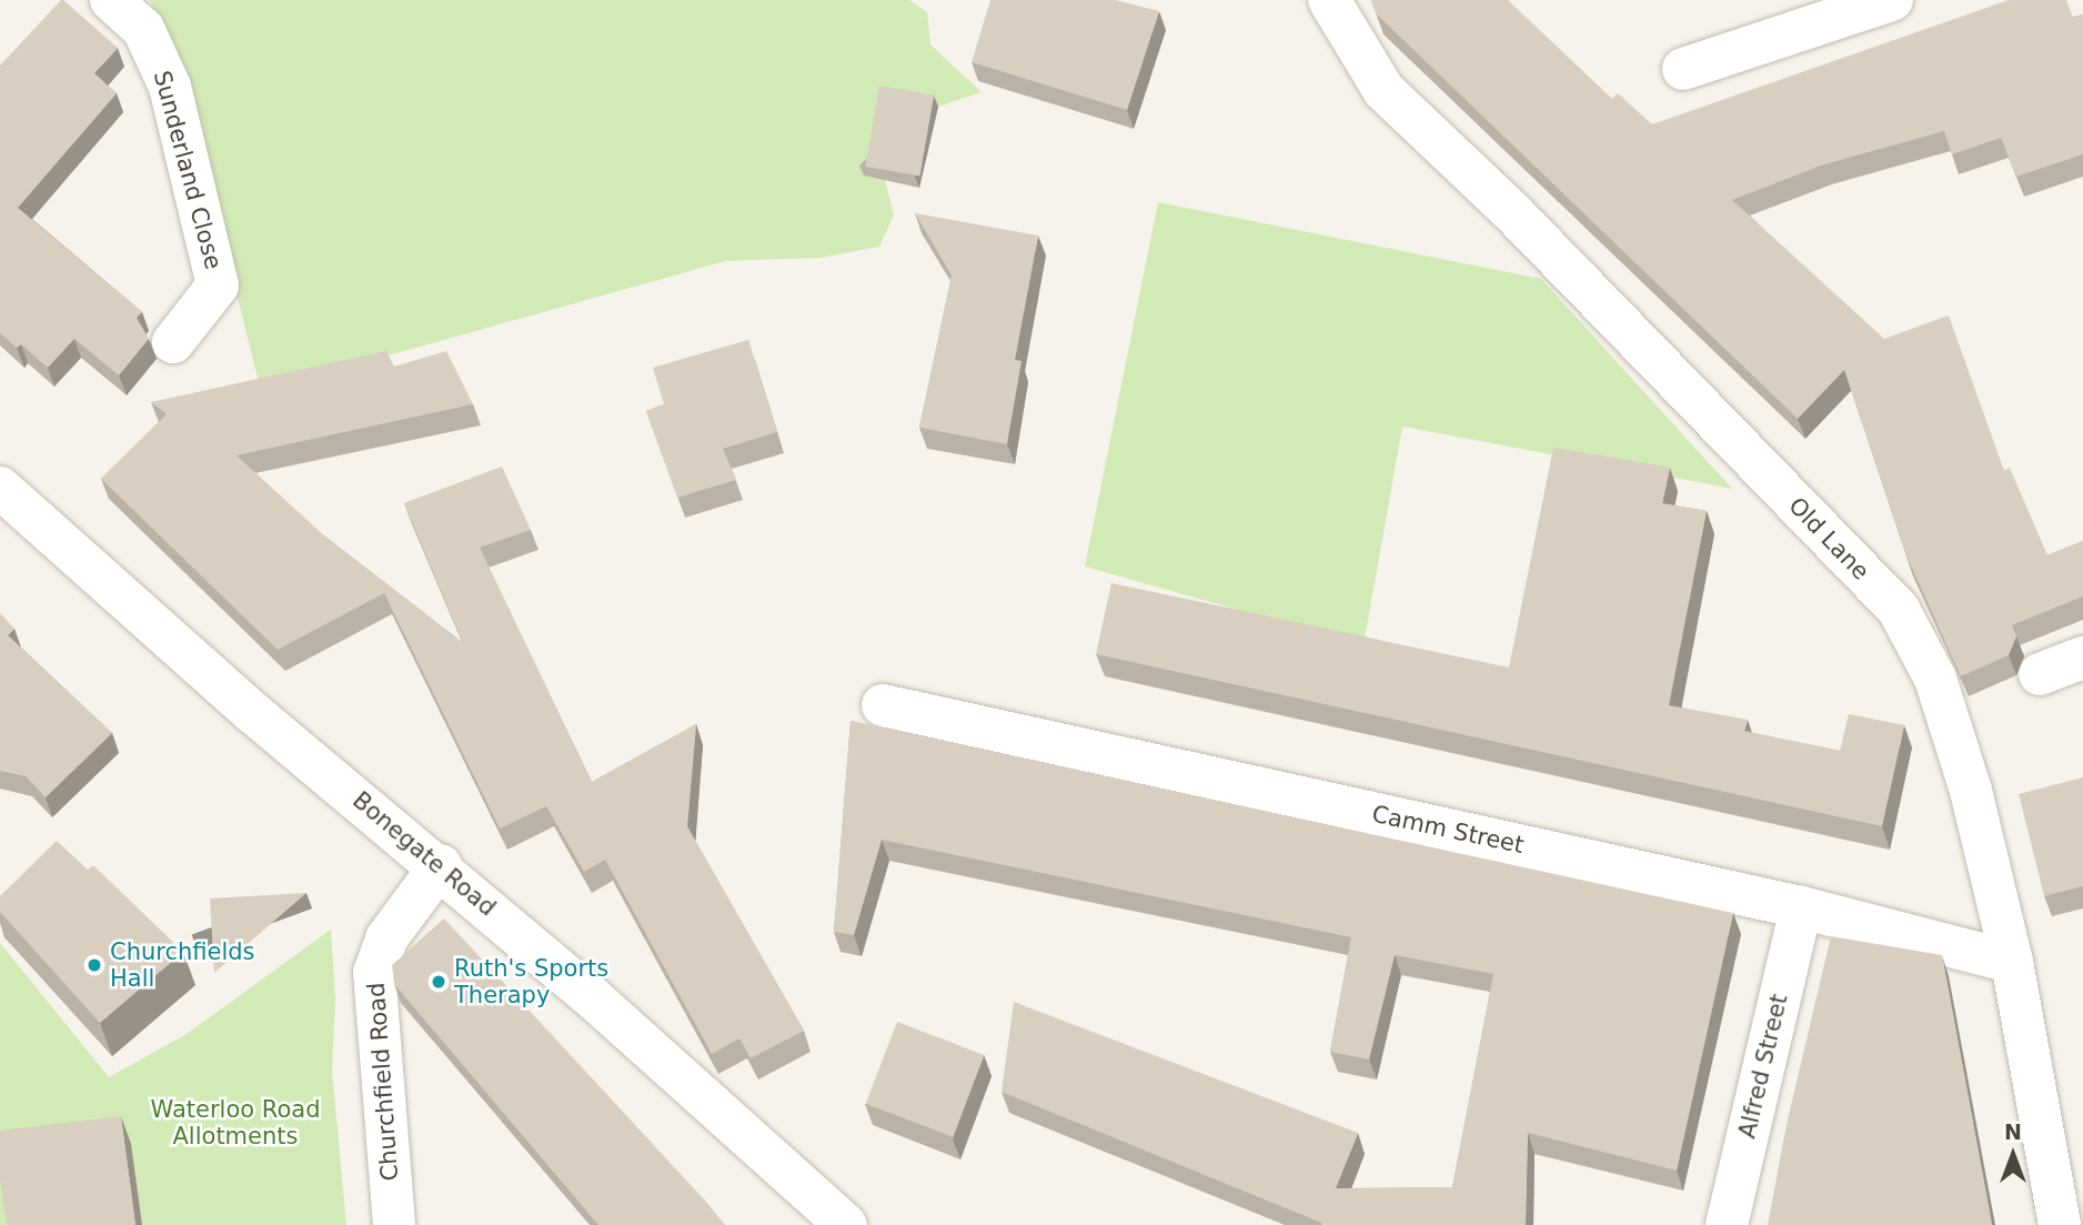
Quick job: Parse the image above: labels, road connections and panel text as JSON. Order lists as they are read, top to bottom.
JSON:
{
  "streets": {
    "street": [
      "Sunderland Close",
      "Old Lane",
      "Camm Street",
      "Bonegate Road",
      "Alfred Street",
      "Churchfield Road"
    ]
  },
  "crossings": [
    ["Old Lane", "Camm Street"],
    ["Camm Street", "Alfred Street"],
    ["Bonegate Road", "Churchfield Road"]
  ],
  "parks": ["Waterloo Road Allotments"],
  "places": ["Churchfields Hall", "Ruth's Sports Therapy"],
  "north": "top"
}
